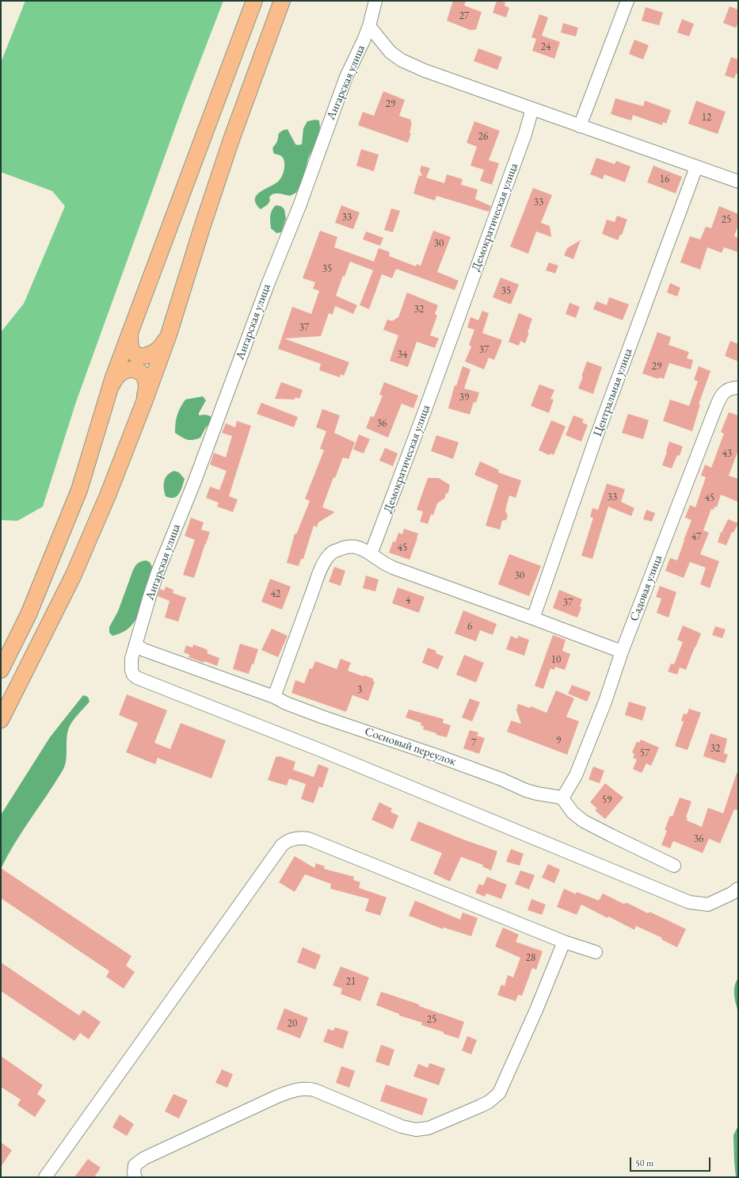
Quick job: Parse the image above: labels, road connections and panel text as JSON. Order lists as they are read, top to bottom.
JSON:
{
  "streets": {
    "street": [
      "Ангарская улица",
      "Демократическая улица",
      "Центральная улица",
      "Садовая улица",
      "Сосновый переулок"
    ]
  },
  "crossings": [
    ["Ангарская улица", "Сосновый переулок"],
    ["Садовая улица", "Сосновый переулок"]
  ],
  "house_numbers": [
    "27",
    "24",
    "29",
    "12",
    "26",
    "16",
    "33",
    "33",
    "25",
    "30",
    "35",
    "35",
    "32",
    "37",
    "37",
    "34",
    "29",
    "39",
    "36",
    "43",
    "33",
    "45",
    "47",
    "45",
    "30",
    "42",
    "4",
    "37",
    "6",
    "10",
    "3",
    "9",
    "7",
    "32",
    "57",
    "59",
    "36",
    "28",
    "21",
    "25",
    "20"
  ],
  "scale_bar": "50 m"
}
